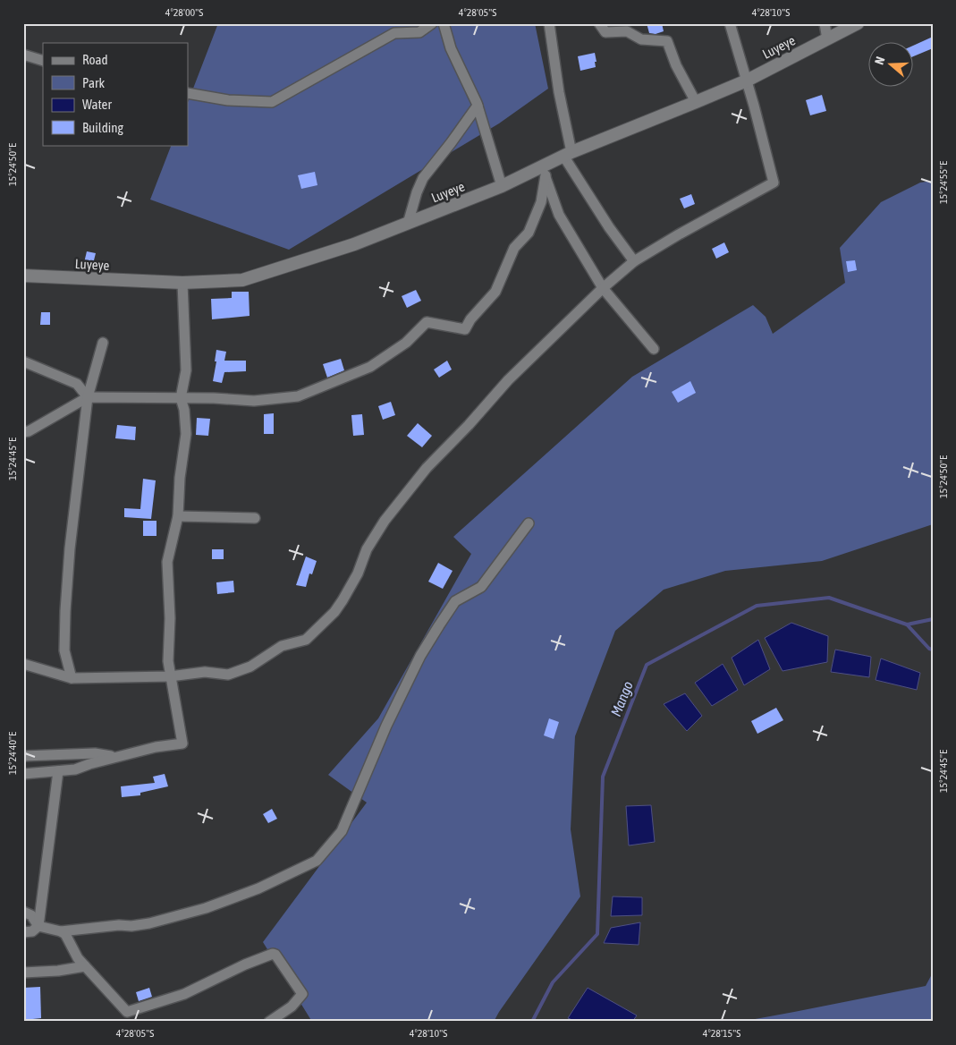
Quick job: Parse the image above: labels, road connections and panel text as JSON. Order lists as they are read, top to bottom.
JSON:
{
  "streets": {
    "street": ["Luyeye"]
  },
  "water": ["Mango"],
  "legend": [
    "Road",
    "Park",
    "Water",
    "Building"
  ],
  "north": "left",
  "coordinates": [
    "4°28'00\"S",
    "4°28'05\"S",
    "4°28'10\"S",
    "15°24'50\"E",
    "15°24'55\"E",
    "15°24'45\"E",
    "15°24'40\"E",
    "4°28'15\"S"
  ]
}
